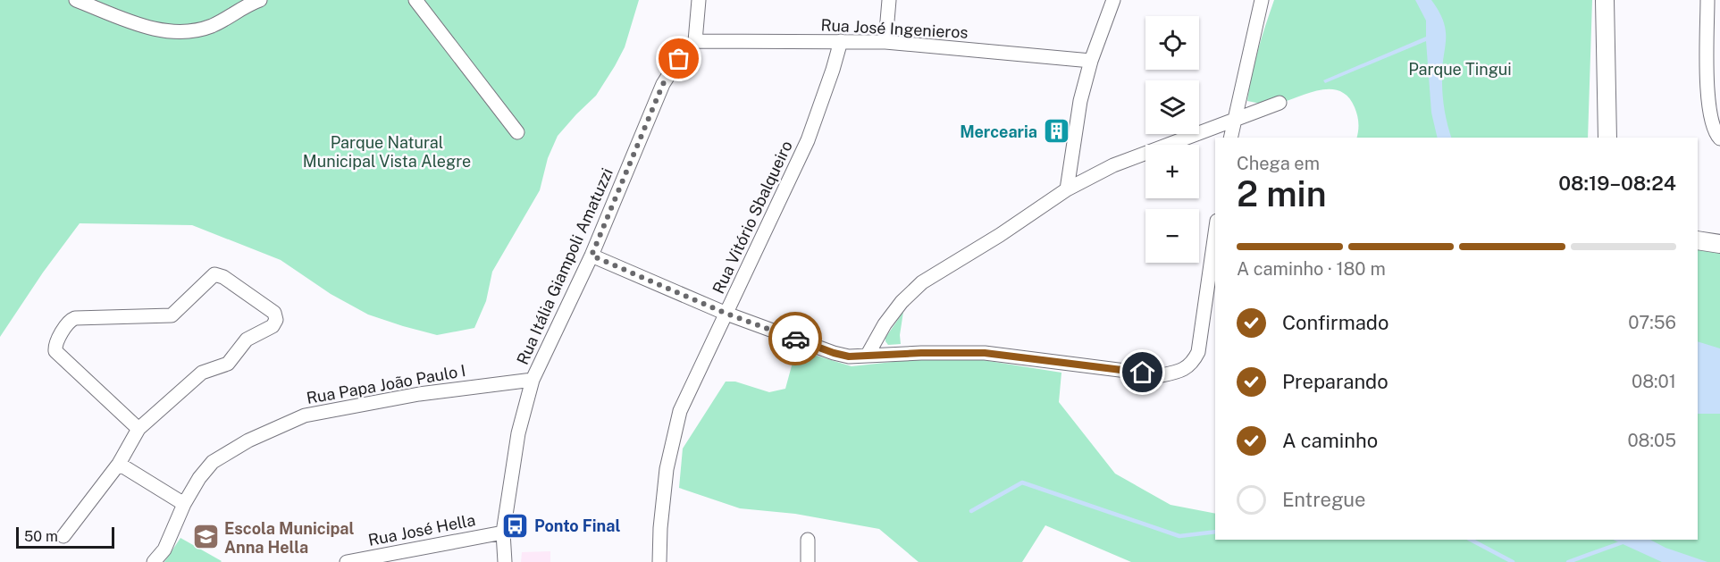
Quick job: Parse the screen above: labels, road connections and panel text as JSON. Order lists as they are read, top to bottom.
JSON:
{
  "streets": {
    "street": [
      "Rua José Ingenieros",
      "Rua Vitório Sbalqueiro",
      "Rua Itália Giampoli Amatuzzi",
      "Rua Papa João Paulo I",
      "Rua José Hella"
    ]
  },
  "crossings": [
    ["Rua José Ingenieros", "Rua Vitório Sbalqueiro"],
    ["Rua José Ingenieros", "Rua Itália Giampoli Amatuzzi"],
    ["Rua Itália Giampoli Amatuzzi", "Rua Papa João Paulo I"],
    ["Rua Itália Giampoli Amatuzzi", "Rua José Hella"]
  ],
  "parks": ["Parque Tingui", "Parque Natural Municipal Vista Alegre"],
  "places": {
    "building": ["Mercearia"],
    "bus stop": ["Ponto Final"],
    "school or university": ["Escola Municipal Anna Hella"]
  },
  "scale_bar": "50 m",
  "page": {
    "map_buttons": ["+", "−"],
    "heading": ["2 min", "Chega em", "08:19–08:24"],
    "bar": "A caminho · 180 m",
    "list": [
      ["Confirmado", "07:56"],
      ["Preparando", "08:01"],
      ["A caminho", "08:05"],
      "Entregue"
    ],
    "scale": "50 m"
  }
}
